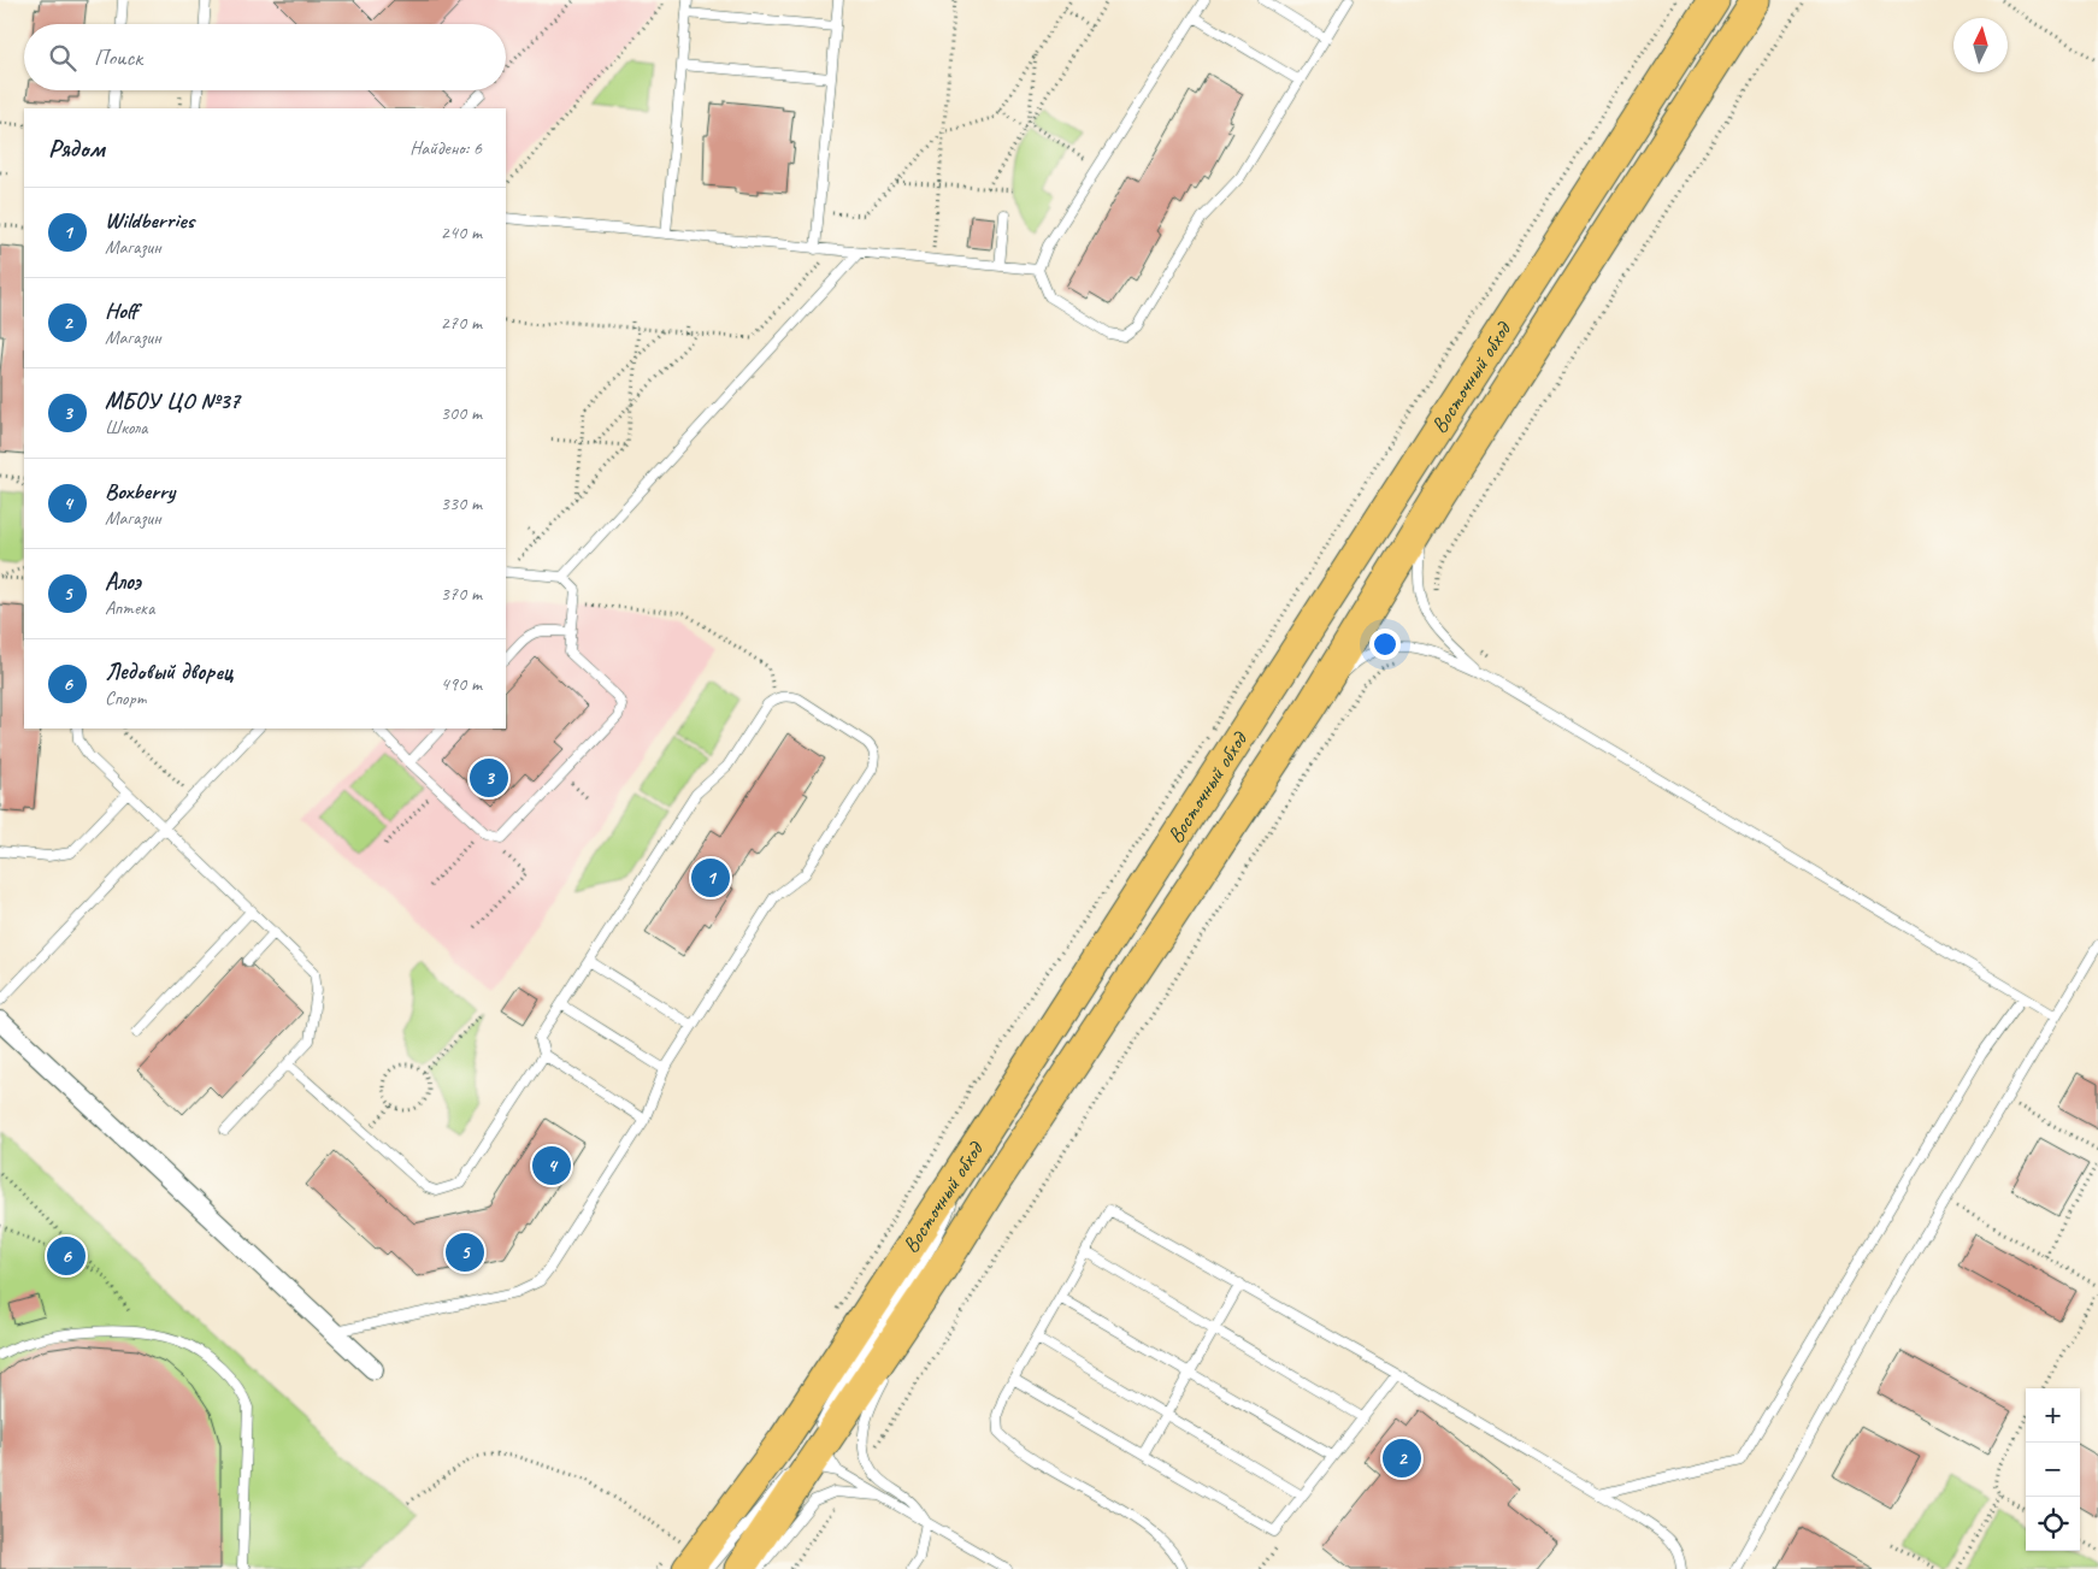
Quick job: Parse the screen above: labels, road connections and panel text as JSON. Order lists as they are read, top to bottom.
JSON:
{
  "streets": {
    "main road": ["Восточный обход"]
  },
  "north": "top",
  "page": {
    "search": "Поиск",
    "heading": ["Рядом", "Найдено: 6"],
    "list": [
      {
        "mark": "1",
        "name": "Wildberries",
        "note": "Магазин",
        "value": "240 m"
      },
      {
        "mark": "2",
        "name": "Hoff",
        "note": "Магазин",
        "value": "270 m"
      },
      {
        "mark": "3",
        "name": "МБОУ ЦО №37",
        "note": "Школа",
        "value": "300 m"
      },
      {
        "mark": "4",
        "name": "Boxberry",
        "note": "Магазин",
        "value": "330 m"
      },
      {
        "mark": "5",
        "name": "Алоэ",
        "note": "Аптека",
        "value": "370 m"
      },
      {
        "mark": "6",
        "name": "Ледовый дворец",
        "note": "Спорт",
        "value": "490 m"
      }
    ],
    "pins": [
      "3",
      "1",
      "4",
      "5",
      "6",
      "2"
    ],
    "map_buttons": ["+", "−"]
  }
}
